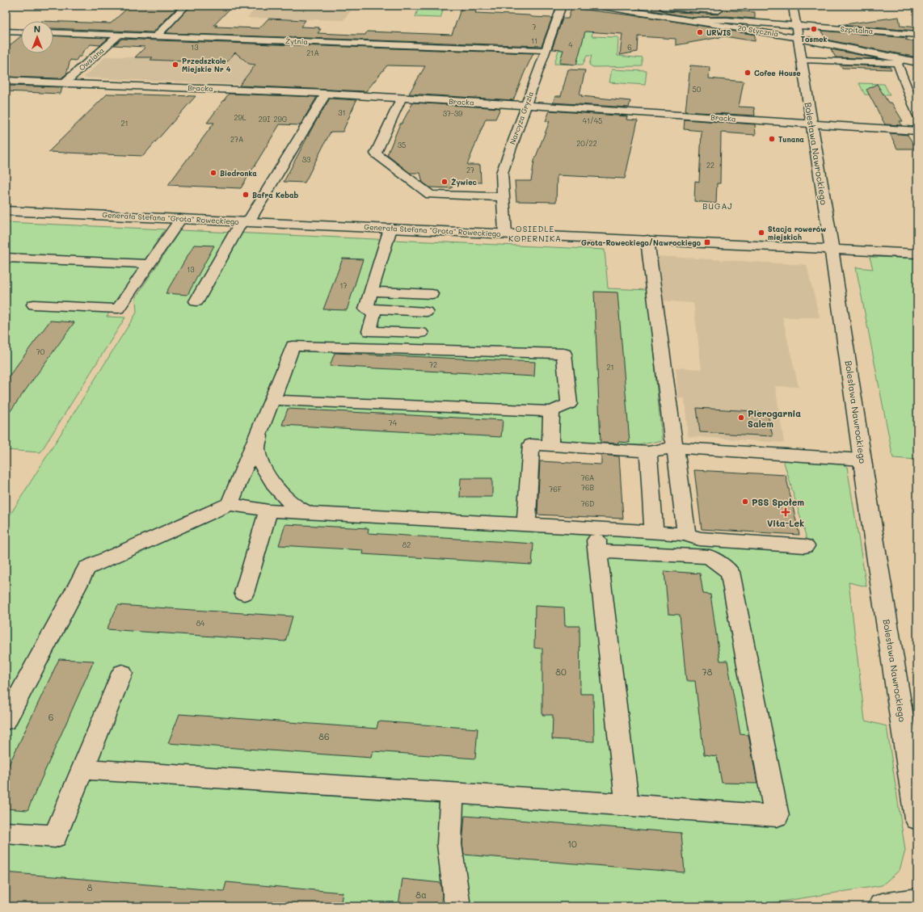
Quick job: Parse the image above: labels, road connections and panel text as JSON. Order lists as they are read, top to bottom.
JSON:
{
  "streets": {
    "street": [
      "Szpitalna",
      "20 Stycznia",
      "Żytnia",
      "Owsiana",
      "Bracka",
      "Narcyza Gryzla",
      "Bolesława Nawrockiego",
      "Generała Stefana \"Grota\" Roweckiego"
    ]
  },
  "crossings": [
    ["Szpitalna", "20 Stycznia"],
    ["Szpitalna", "Bolesława Nawrockiego"],
    ["20 Stycznia", "Bolesława Nawrockiego"],
    ["Żytnia", "Owsiana"],
    ["Żytnia", "Narcyza Gryzla"],
    ["Owsiana", "Bracka"],
    ["Bracka", "Narcyza Gryzla"],
    ["Bracka", "Bolesława Nawrockiego"],
    ["Narcyza Gryzla", "Generała Stefana \"Grota\" Roweckiego"],
    ["Bolesława Nawrockiego", "Generała Stefana \"Grota\" Roweckiego"]
  ],
  "districts": ["BUGAJ", "OSIEDLE KOPERNIKA"],
  "places": {
    "other": [
      "Tosmek",
      "URWIS",
      "Przedszkole Miejskie Nr 4",
      "Cofee House",
      "Tunana",
      "Biedronka",
      "Żywiec",
      "Bafra Kebab",
      "Stacja rowerów miejskich",
      "Pierogarnia Salem",
      "PSS Społem"
    ],
    "transit": ["Grota-Roweckiego/Nawrockiego"],
    "health": ["Vita-Lek"]
  },
  "house_numbers": [
    "7",
    "11",
    "4",
    "13",
    "6",
    "21A",
    "50",
    "31",
    "37-39",
    "29L",
    "29I",
    "29G",
    "41/45",
    "21",
    "27A",
    "20/22",
    "35",
    "33",
    "22",
    "27",
    "13",
    "17",
    "70",
    "72",
    "21",
    "74",
    "76A",
    "76B",
    "76F",
    "76D",
    "82",
    "84",
    "80",
    "78",
    "6",
    "86",
    "10",
    "8",
    "8a"
  ],
  "north": "top"
}
